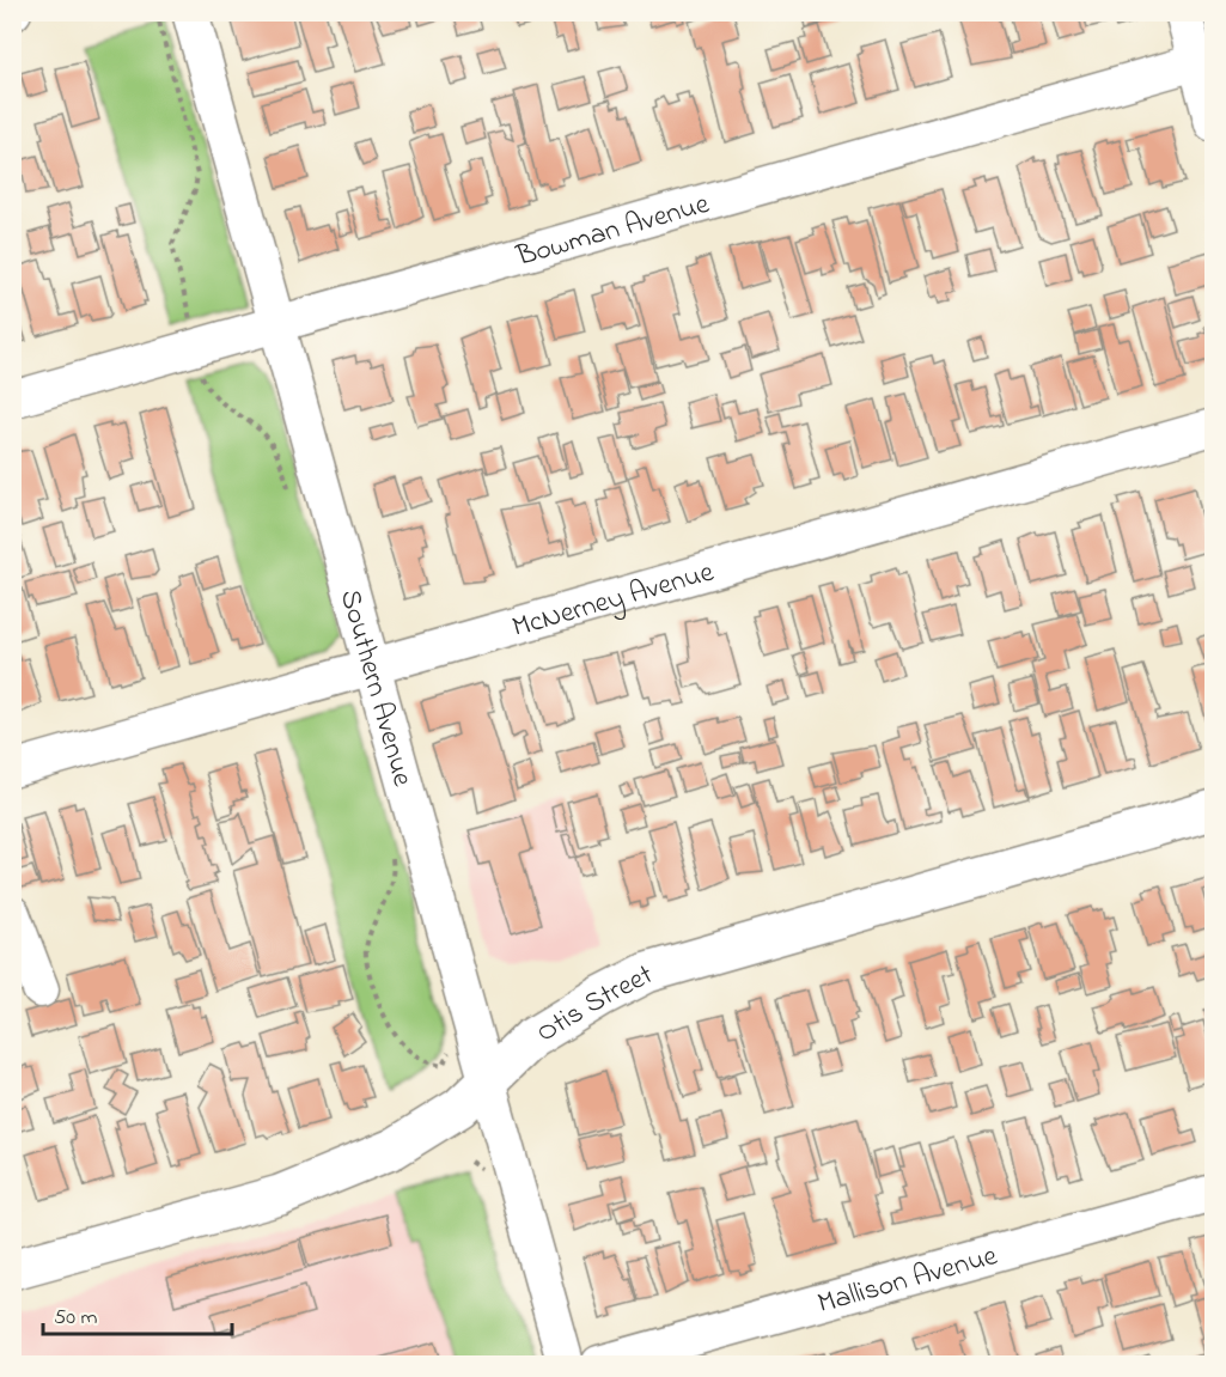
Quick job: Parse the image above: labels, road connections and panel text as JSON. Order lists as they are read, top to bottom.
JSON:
{
  "streets": {
    "main road": ["Otis Street"],
    "street": [
      "Bowman Avenue",
      "McNerney Avenue",
      "Southern Avenue",
      "Mallison Avenue"
    ]
  },
  "crossings": [
    ["Bowman Avenue", "Southern Avenue"],
    ["McNerney Avenue", "Southern Avenue"],
    ["Southern Avenue", "Otis Street"]
  ],
  "scale_bar": "50 m"
}
